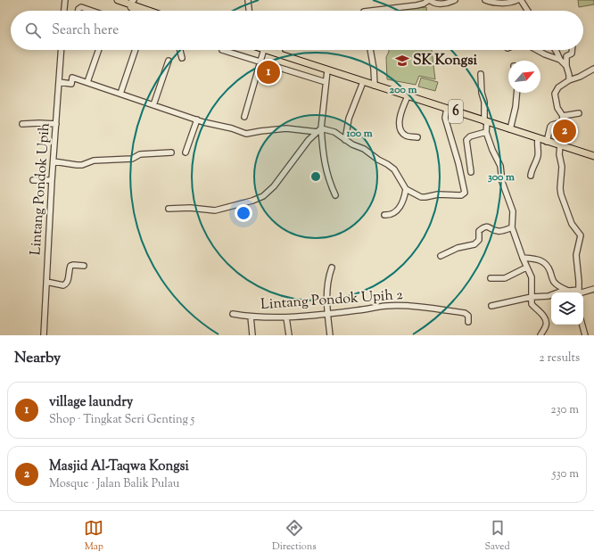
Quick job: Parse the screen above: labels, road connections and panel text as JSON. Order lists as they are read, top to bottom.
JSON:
{
  "streets": {
    "main road": ["6"],
    "street": ["Lintang Pondok Upih", "Lintang Pondok Upih 2"]
  },
  "places": {
    "school or university": ["SK Kongsi"]
  },
  "north": "top right",
  "page": {
    "search": "Search here",
    "pins": ["1", "2"],
    "heading": ["Nearby", "2 results"],
    "list": [
      {
        "mark": "1",
        "name": "village laundry",
        "note": "Shop · Tingkat Seri Genting 5",
        "value": "230 m"
      },
      {
        "mark": "2",
        "name": "Masjid Al-Taqwa Kongsi",
        "note": "Mosque · Jalan Balik Pulau",
        "value": "530 m"
      }
    ],
    "nav": ["Map", "Directions", "Saved"]
  },
  "rings": ["200 m", "100 m", "300 m"]
}
